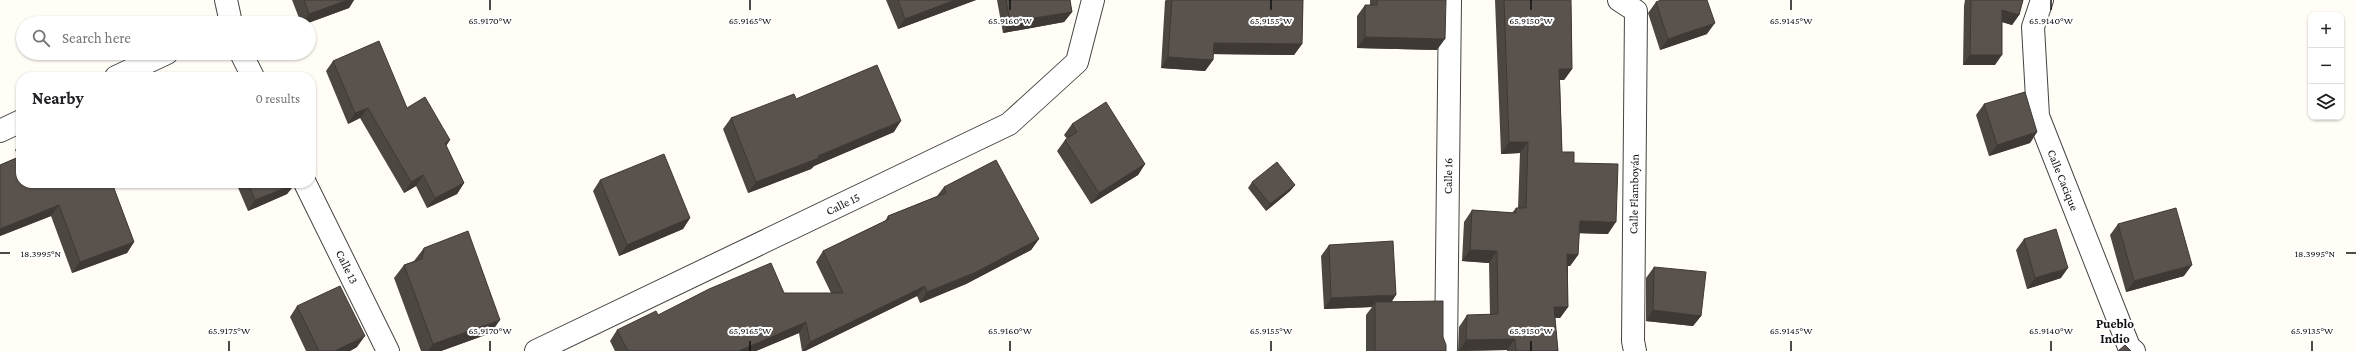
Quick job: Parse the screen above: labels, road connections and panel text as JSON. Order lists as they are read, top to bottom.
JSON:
{
  "streets": {
    "street": [
      "Calle 16",
      "Calle Cacique",
      "Calle Flamboyán",
      "Calle 15",
      "Calle 13"
    ]
  },
  "districts": ["Pueblo Indio"],
  "page": {
    "map_buttons": ["+", "−"],
    "search": "Search here",
    "heading": ["Nearby", "0 results"]
  },
  "coordinates": [
    "65.9170°W",
    "65.9165°W",
    "65.9160°W",
    "65.9155°W",
    "65.9150°W",
    "65.9145°W",
    "65.9140°W",
    "18.3995°N",
    "65.9175°W",
    "65.9135°W"
  ]
}
